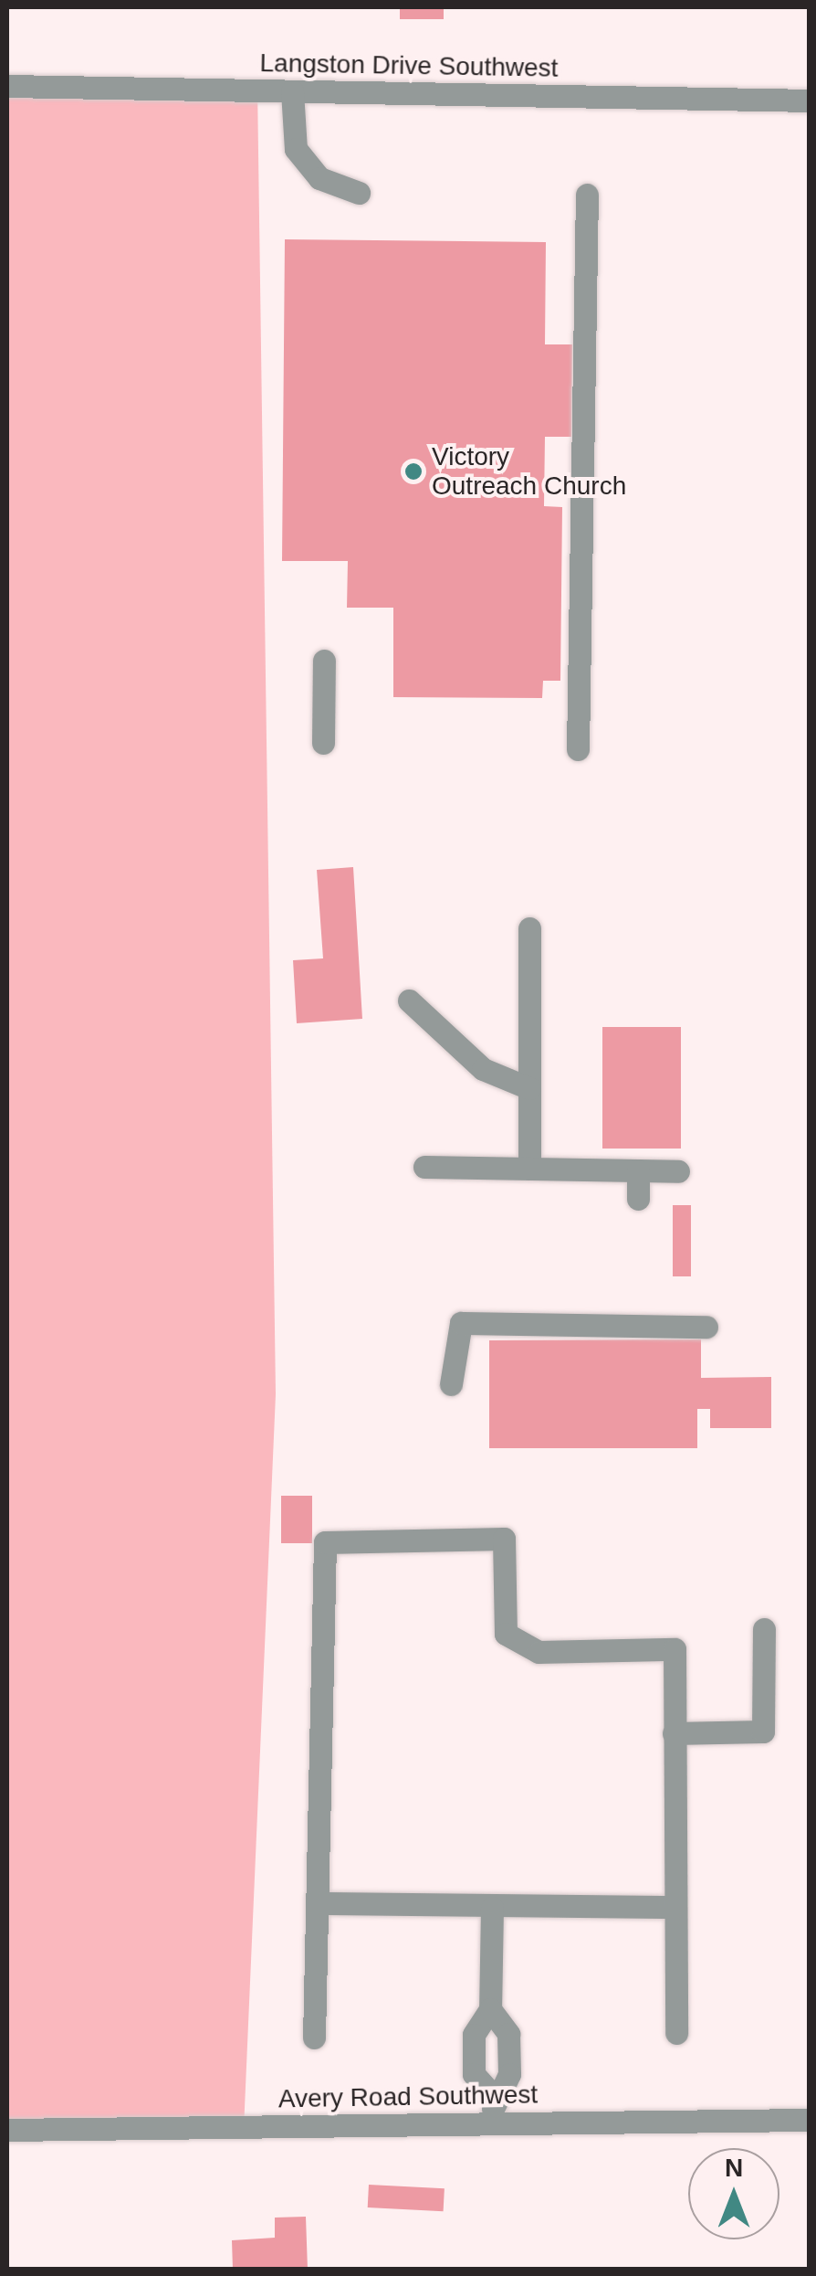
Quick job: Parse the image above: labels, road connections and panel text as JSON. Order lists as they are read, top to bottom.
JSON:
{
  "streets": {
    "street": ["Langston Drive Southwest", "Avery Road Southwest"]
  },
  "places": ["Victory Outreach Church"],
  "north": "top"
}
